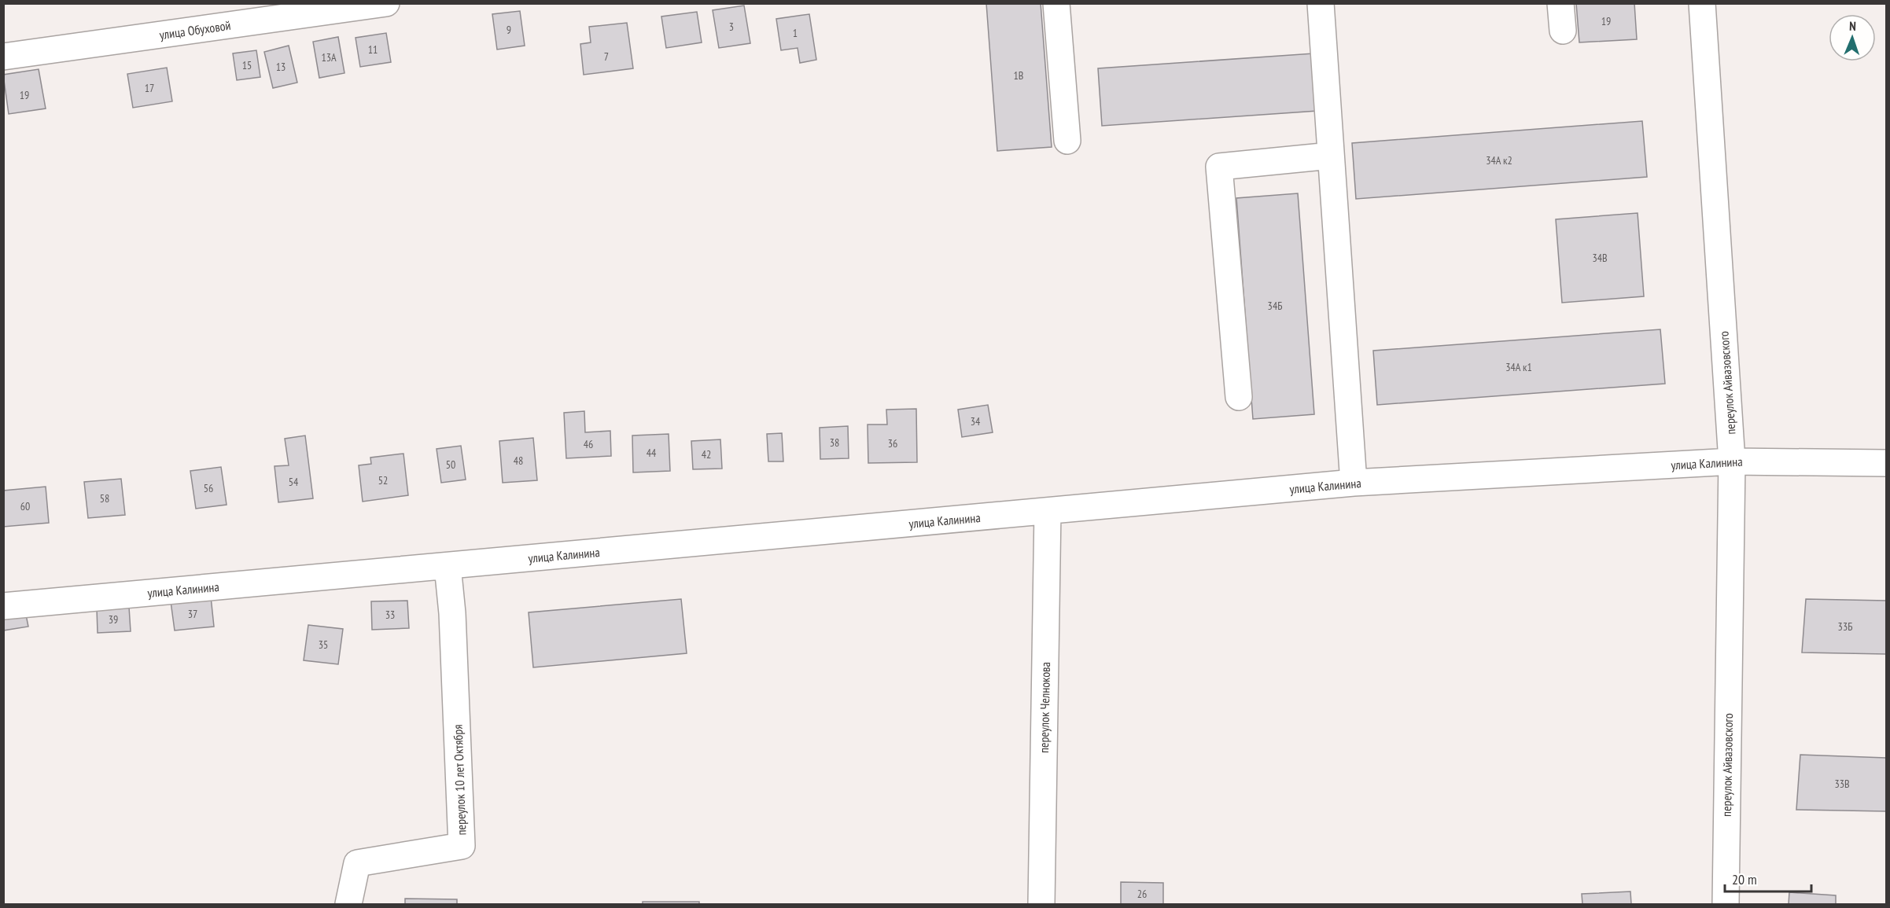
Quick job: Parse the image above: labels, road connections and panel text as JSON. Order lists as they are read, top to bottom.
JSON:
{
  "streets": {
    "street": [
      "улица Обуховой",
      "переулок Айвазовского",
      "улица Калинина",
      "переулок Челнокова",
      "переулок 10 лет Октября"
    ]
  },
  "crossings": [
    ["переулок Айвазовского", "улица Калинина"],
    ["улица Калинина", "переулок Челнокова"],
    ["улица Калинина", "переулок 10 лет Октября"]
  ],
  "house_numbers": [
    "19",
    "3",
    "9",
    "1",
    "11",
    "7",
    "13А",
    "15",
    "13",
    "1В",
    "17",
    "19",
    "34А к2",
    "34В",
    "34Б",
    "34А к1",
    "34",
    "38",
    "36",
    "46",
    "44",
    "42",
    "48",
    "50",
    "52",
    "54",
    "56",
    "58",
    "60",
    "37",
    "33",
    "39",
    "33Б",
    "35",
    "33В",
    "26"
  ],
  "scale_bar": "20 m",
  "north": "top"
}
